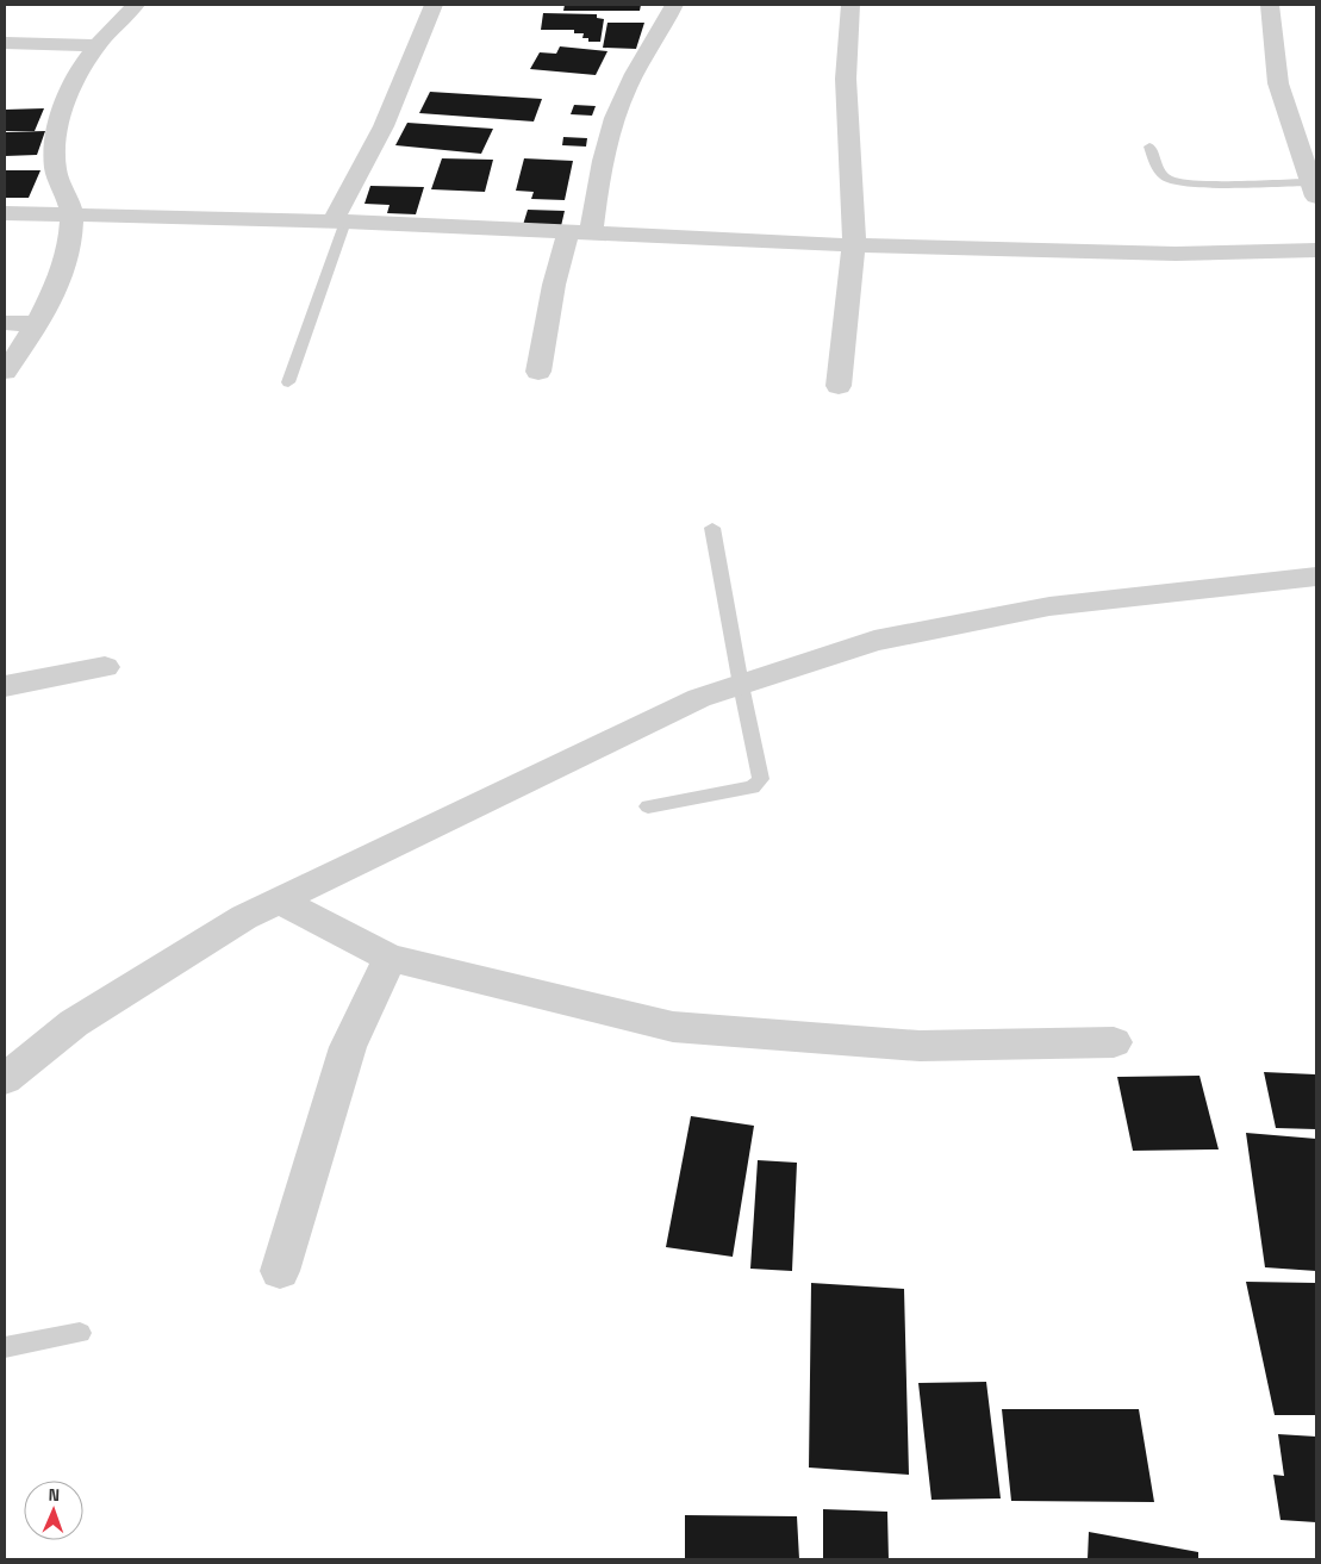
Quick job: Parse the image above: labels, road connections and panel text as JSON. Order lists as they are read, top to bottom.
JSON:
{
  "north": "top"
}
